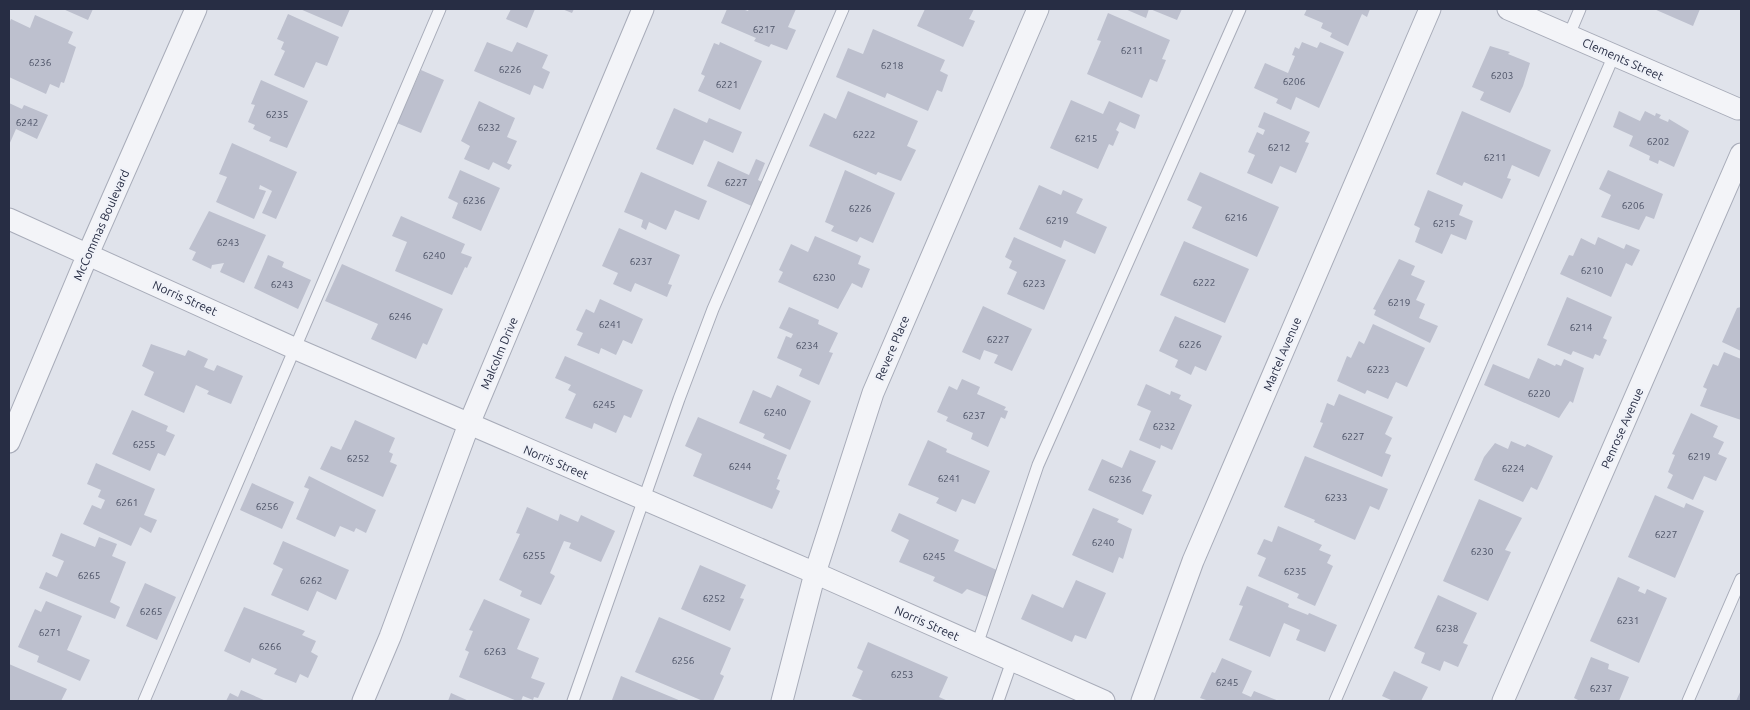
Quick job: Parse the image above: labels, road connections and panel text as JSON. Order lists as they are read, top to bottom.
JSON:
{
  "streets": {
    "street": [
      "Clements Street",
      "McCommas Boulevard",
      "Norris Street",
      "Revere Place",
      "Malcolm Drive",
      "Martel Avenue",
      "Penrose Avenue"
    ]
  },
  "crossings": [
    ["McCommas Boulevard", "Norris Street"],
    ["Norris Street", "Revere Place"],
    ["Norris Street", "Malcolm Drive"]
  ],
  "house_numbers": [
    "6217",
    "6211",
    "6236",
    "6218",
    "6226",
    "6203",
    "6206",
    "6221",
    "6235",
    "6242",
    "6232",
    "6222",
    "6215",
    "6202",
    "6212",
    "6211",
    "6227",
    "6236",
    "6206",
    "6226",
    "6216",
    "6219",
    "6215",
    "6243",
    "6240",
    "6237",
    "6210",
    "6230",
    "6222",
    "6223",
    "6243",
    "6219",
    "6246",
    "6241",
    "6214",
    "6227",
    "6226",
    "6234",
    "6223",
    "6220",
    "6245",
    "6240",
    "6237",
    "6232",
    "6227",
    "6255",
    "6219",
    "6252",
    "6244",
    "6224",
    "6241",
    "6236",
    "6233",
    "6261",
    "6256",
    "6227",
    "6240",
    "6230",
    "6255",
    "6245",
    "6235",
    "6265",
    "6262",
    "6252",
    "6265",
    "6231",
    "6238",
    "6271",
    "6266",
    "6263",
    "6256",
    "6253",
    "6245",
    "6237"
  ]
}
